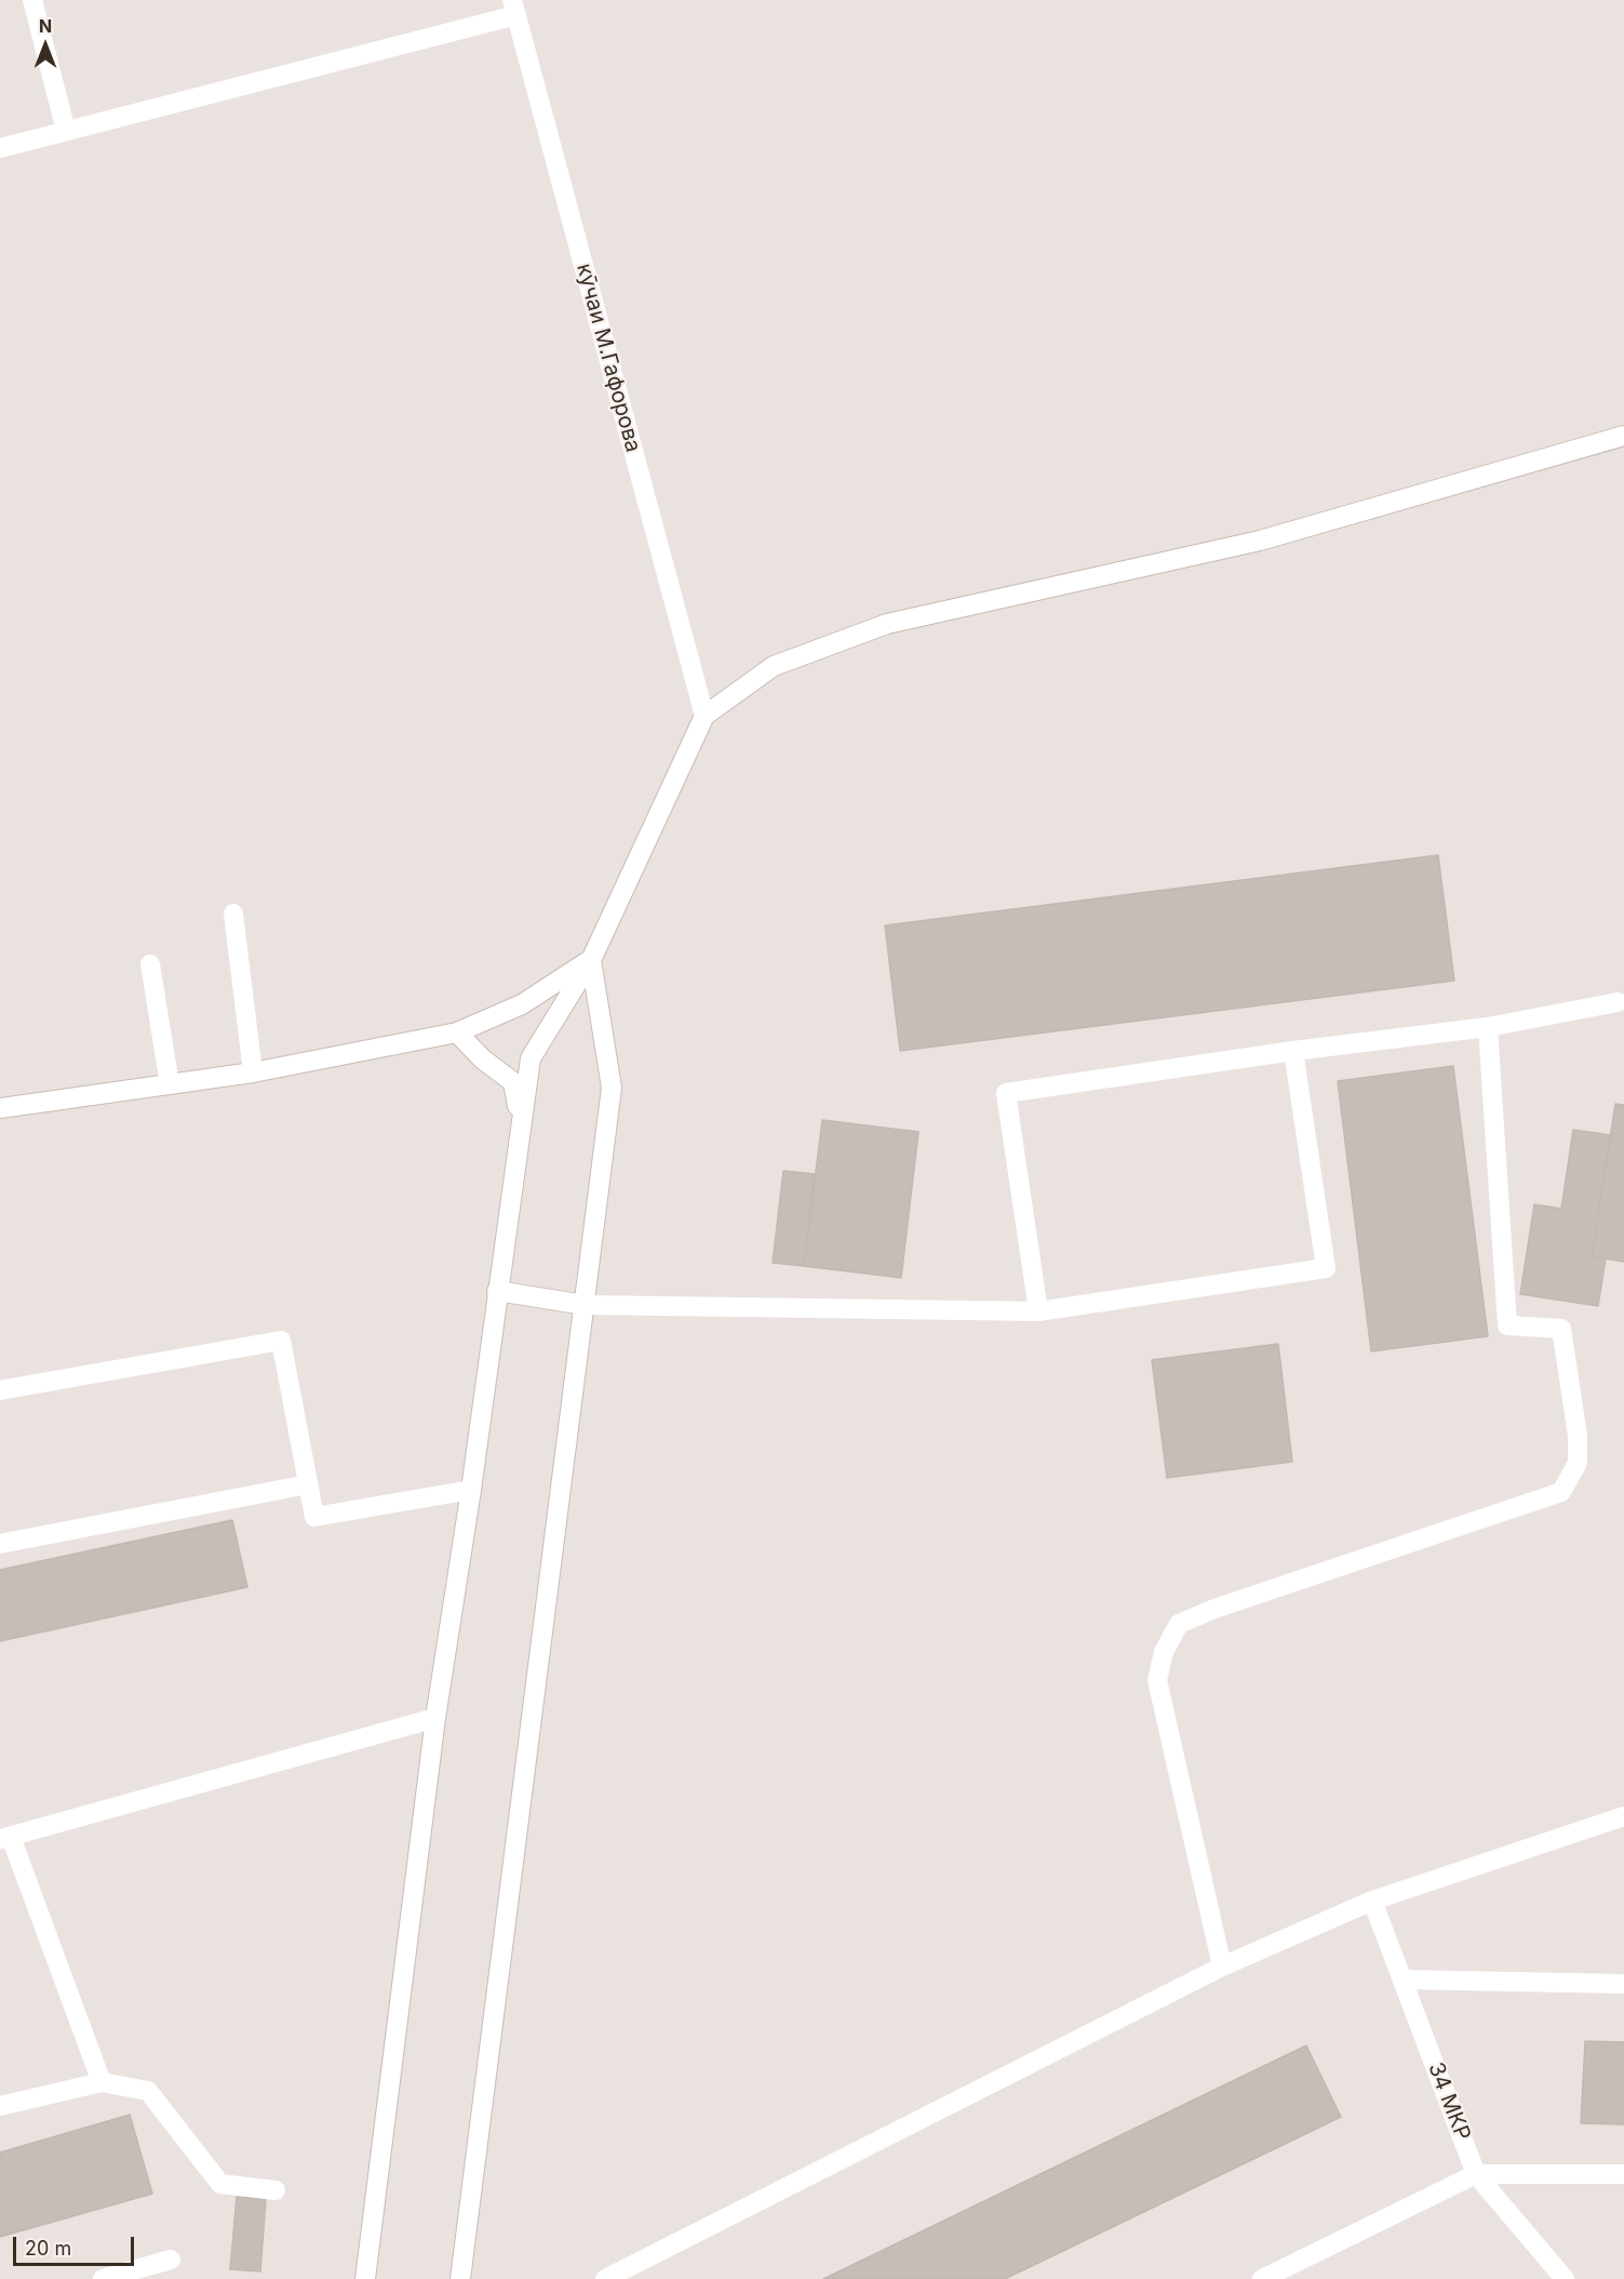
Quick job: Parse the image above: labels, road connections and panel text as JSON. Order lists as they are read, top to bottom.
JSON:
{
  "streets": {
    "street": ["кӯчаи М.Гафорова", "34 МКР"]
  },
  "scale_bar": "20 m",
  "north": "top"
}
